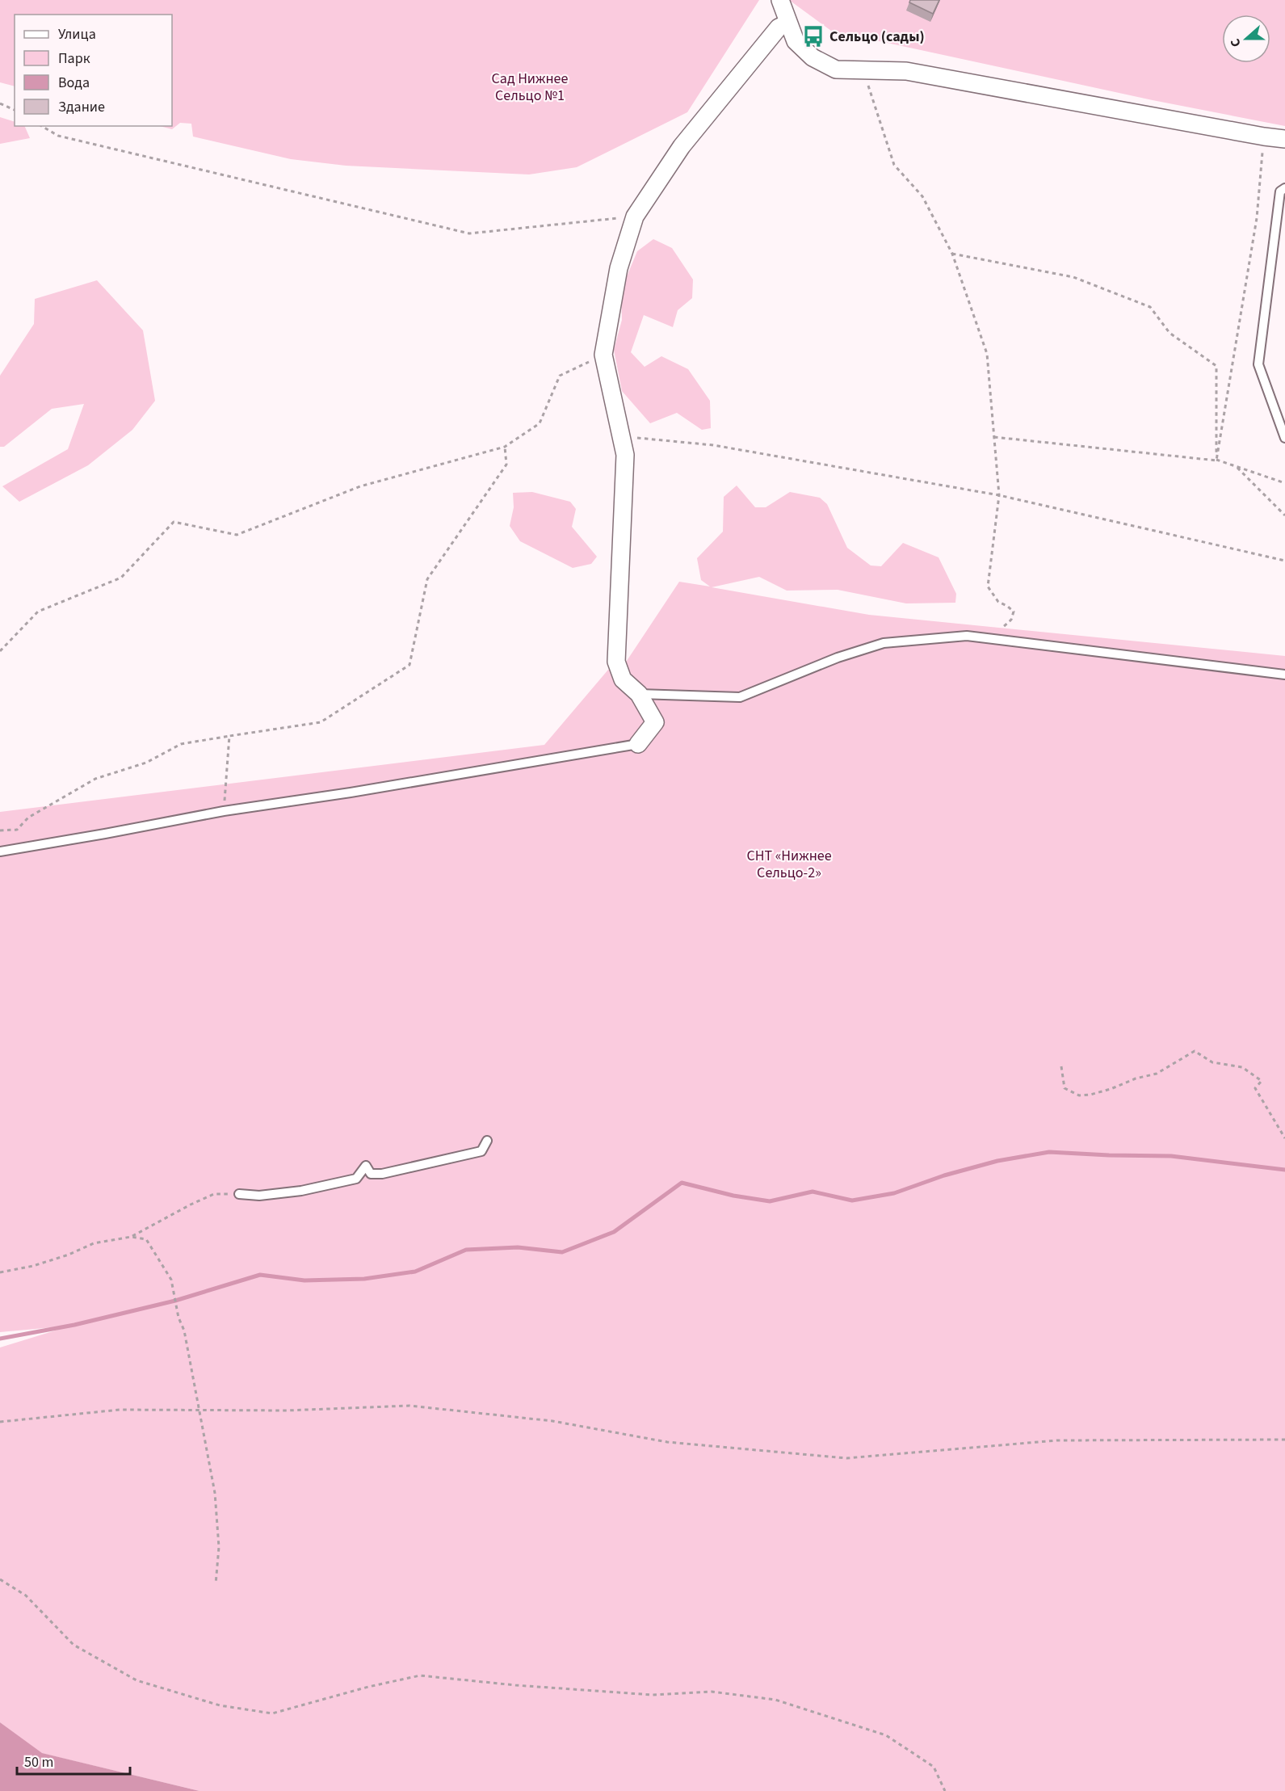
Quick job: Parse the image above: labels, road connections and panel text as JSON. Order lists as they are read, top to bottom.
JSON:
{
  "parks": ["Сад Нижнее Сельцо №1", "СНТ «Нижнее Сельцо-2»"],
  "places": {
    "bus stop": ["Сельцо (сады)"]
  },
  "legend": [
    "Улица",
    "Парк",
    "Вода",
    "Здание"
  ],
  "scale_bar": "50 m",
  "north": "left"
}
